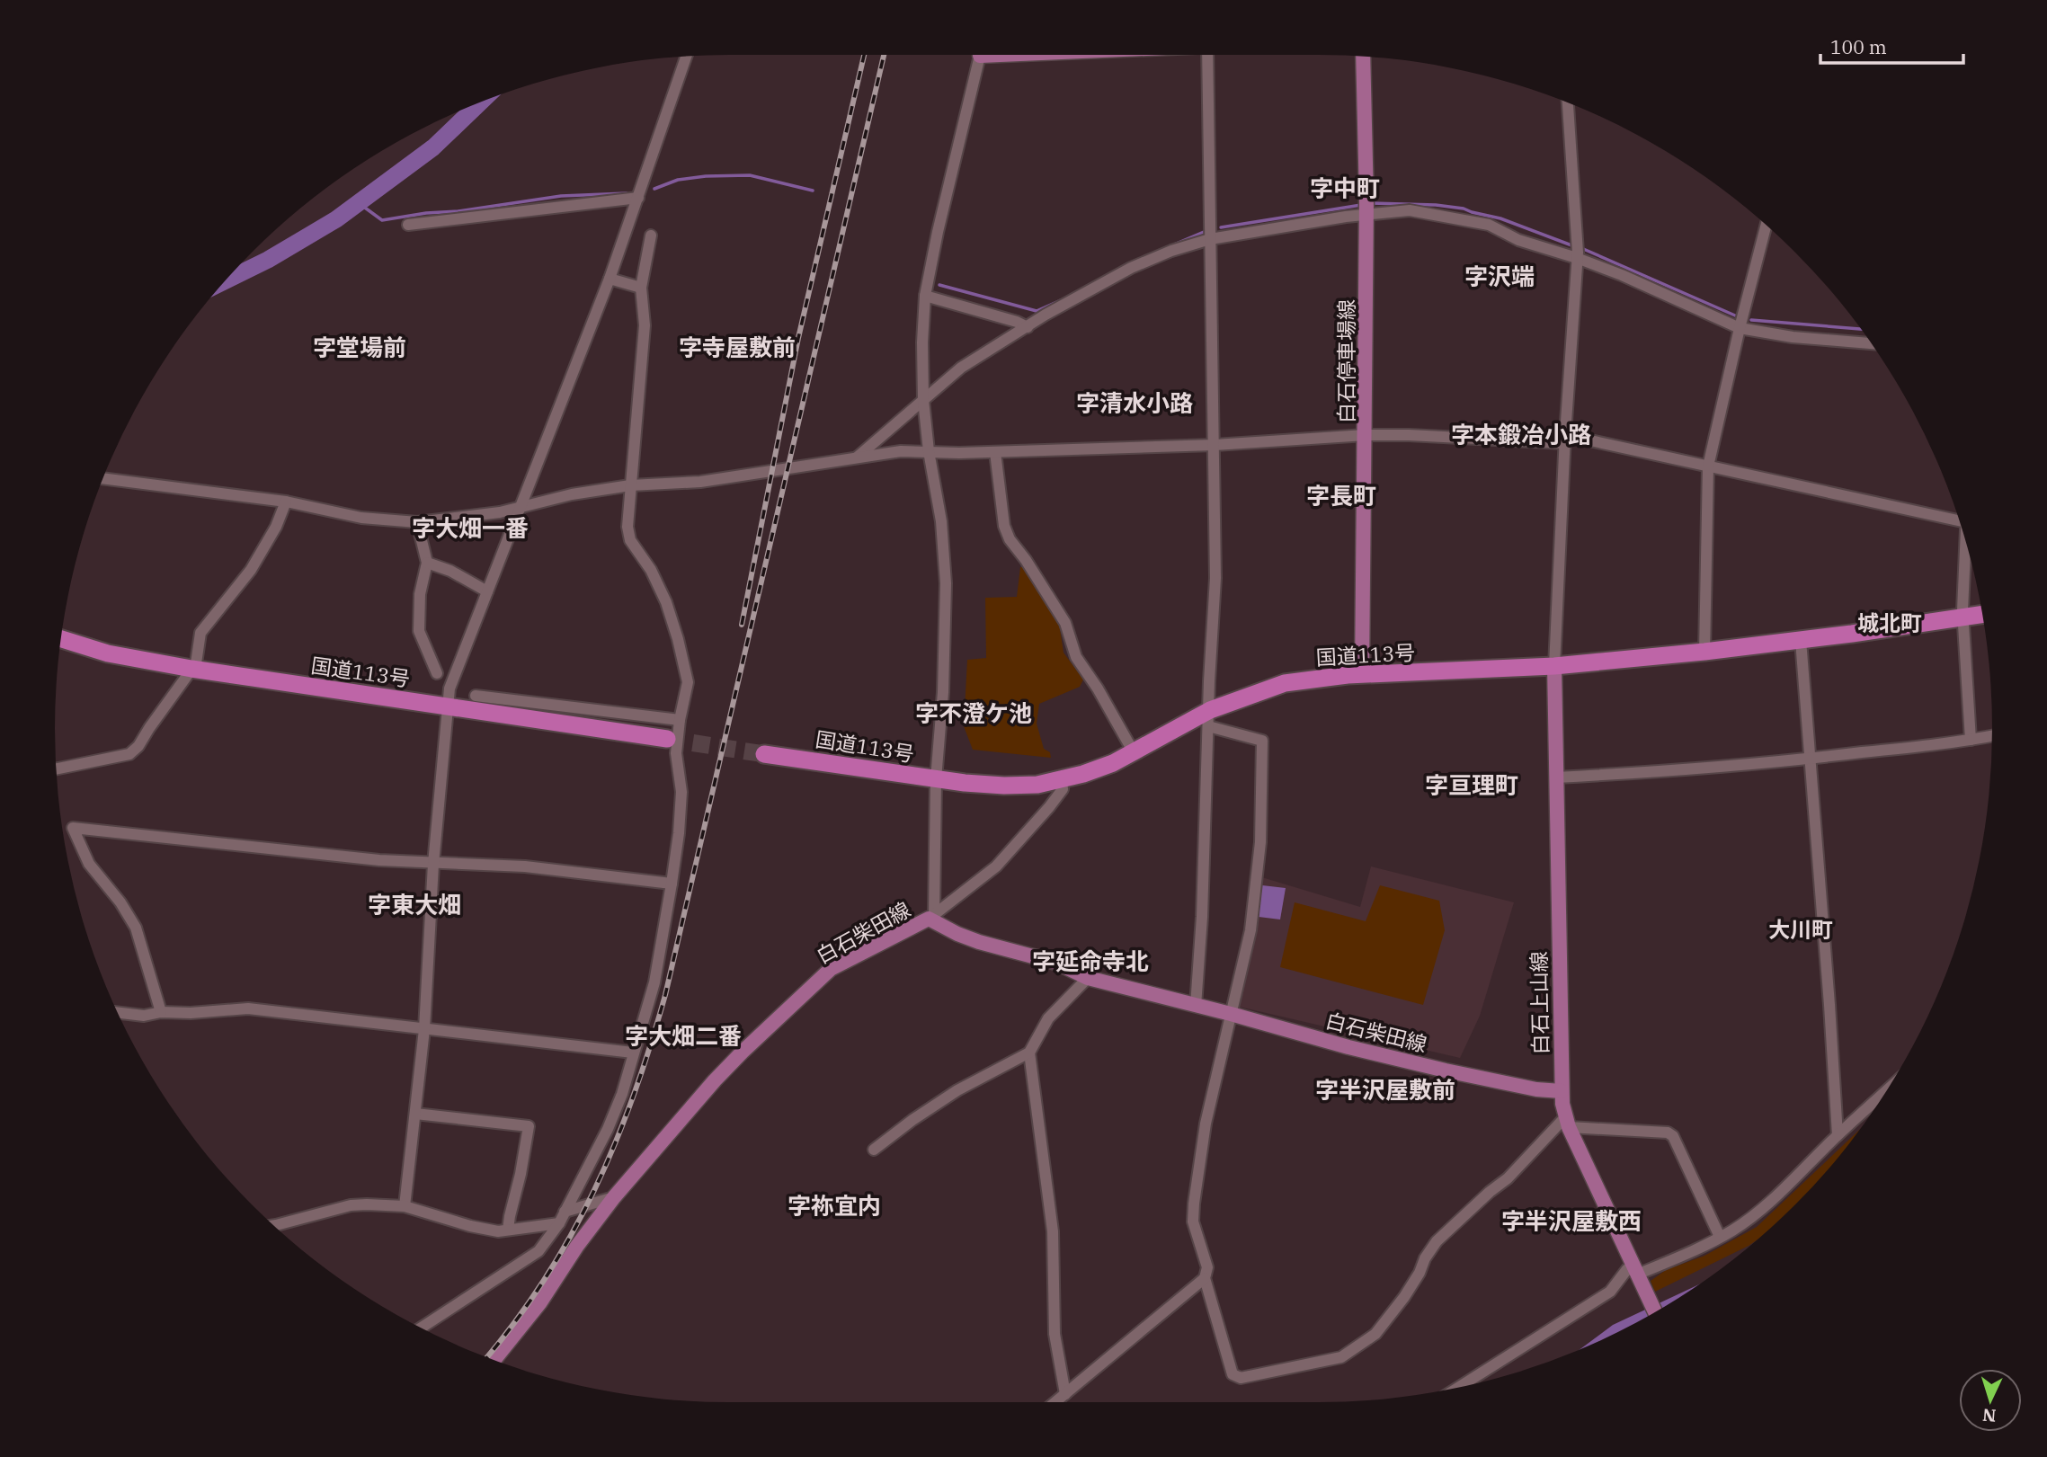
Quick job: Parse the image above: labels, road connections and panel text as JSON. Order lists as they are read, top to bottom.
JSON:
{
  "streets": {
    "highway": ["国道113号"],
    "main road": ["白石停車場線", "白石柴田線", "白石上山線"]
  },
  "crossings": [
    ["白石停車場線", "国道113号"],
    ["国道113号", "白石上山線"],
    ["白石柴田線", "白石上山線"]
  ],
  "districts": [
    "字中町",
    "字沢端",
    "字堂場前",
    "字寺屋敷前",
    "字清水小路",
    "字本鍛冶小路",
    "字長町",
    "字大畑一番",
    "城北町",
    "字不澄ケ池",
    "字亘理町",
    "字東大畑",
    "大川町",
    "字延命寺北",
    "字大畑二番",
    "字半沢屋敷前",
    "字祢宜内",
    "字半沢屋敷西"
  ],
  "scale_bar": "100 m",
  "north": "bottom"
}
